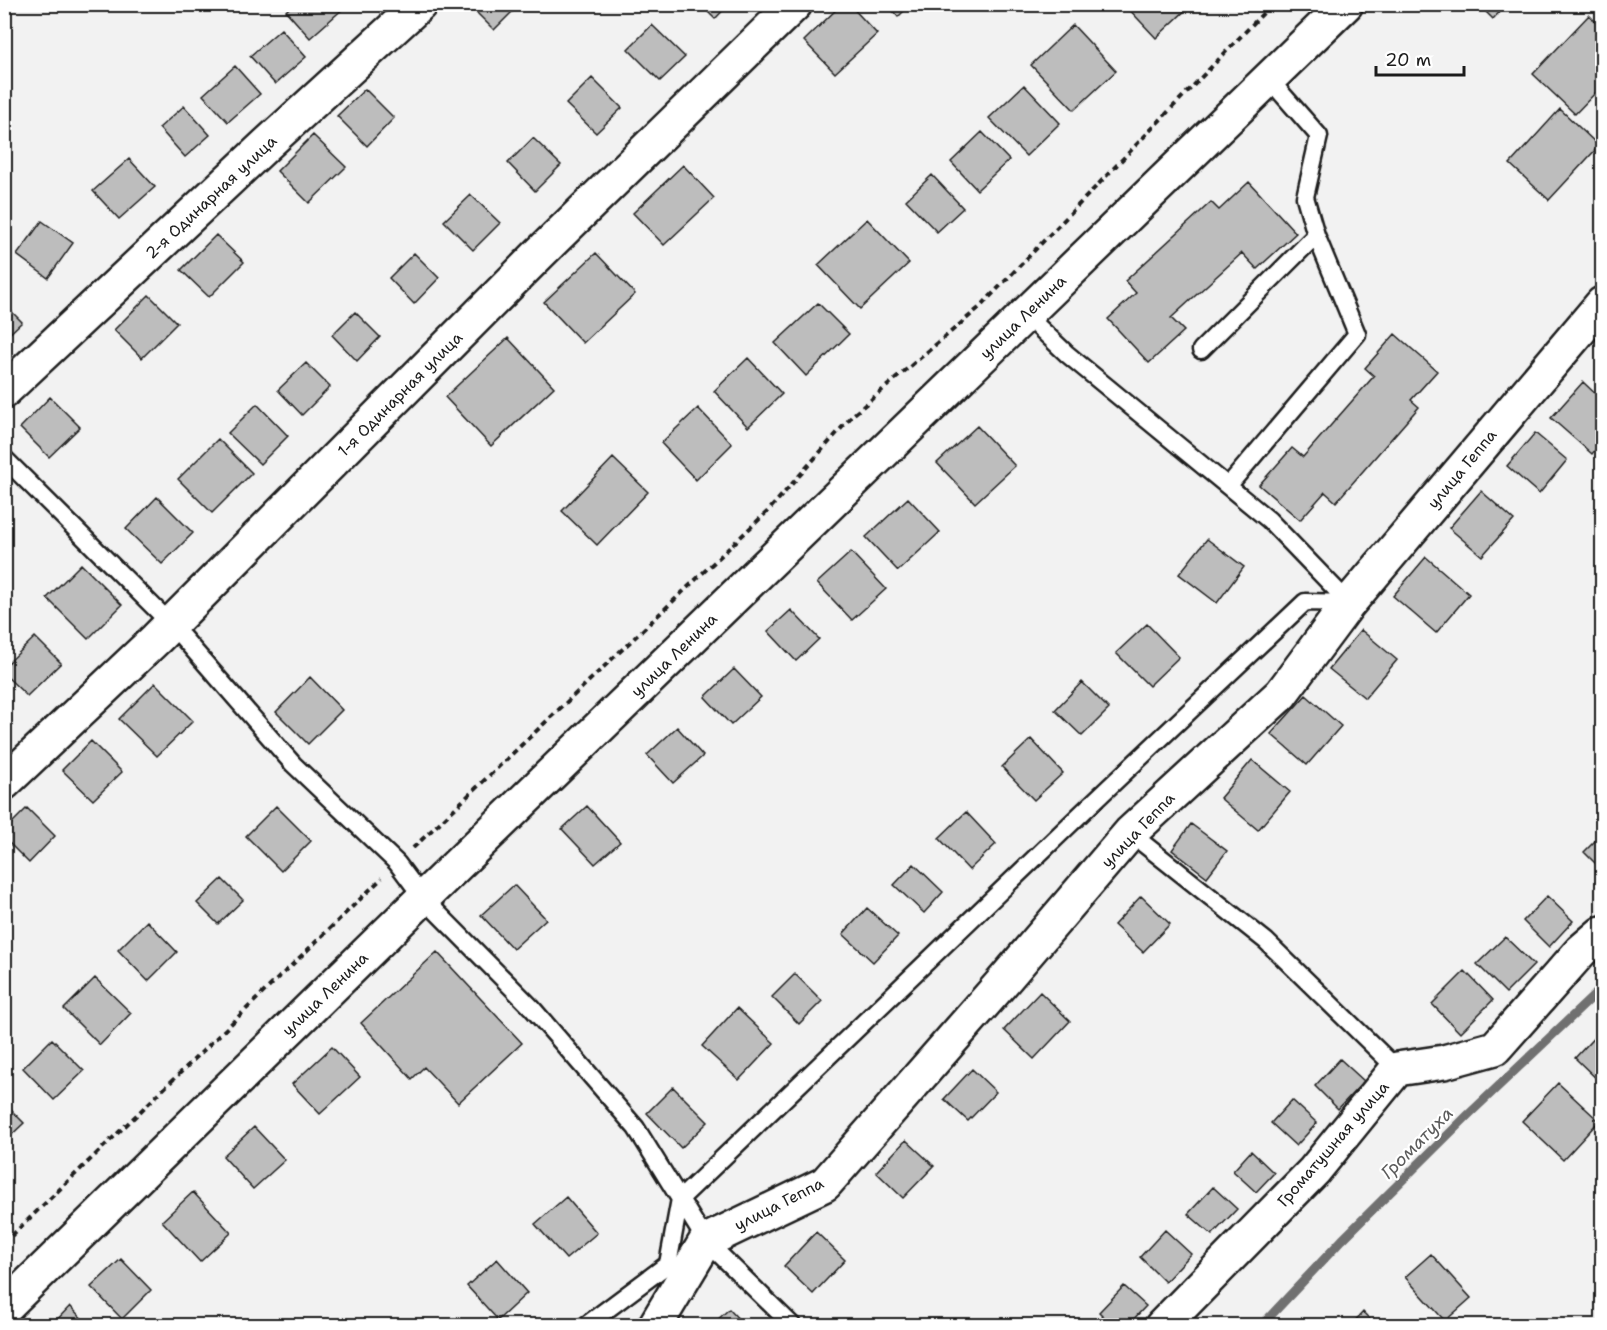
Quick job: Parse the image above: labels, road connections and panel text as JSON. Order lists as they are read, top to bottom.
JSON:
{
  "streets": {
    "street": [
      "2-я Одинарная улица",
      "улица Ленина",
      "1-я Одинарная улица",
      "улица Геппа",
      "Громатушная улица"
    ]
  },
  "water": ["Громатуха"],
  "scale_bar": "20 m"
}
